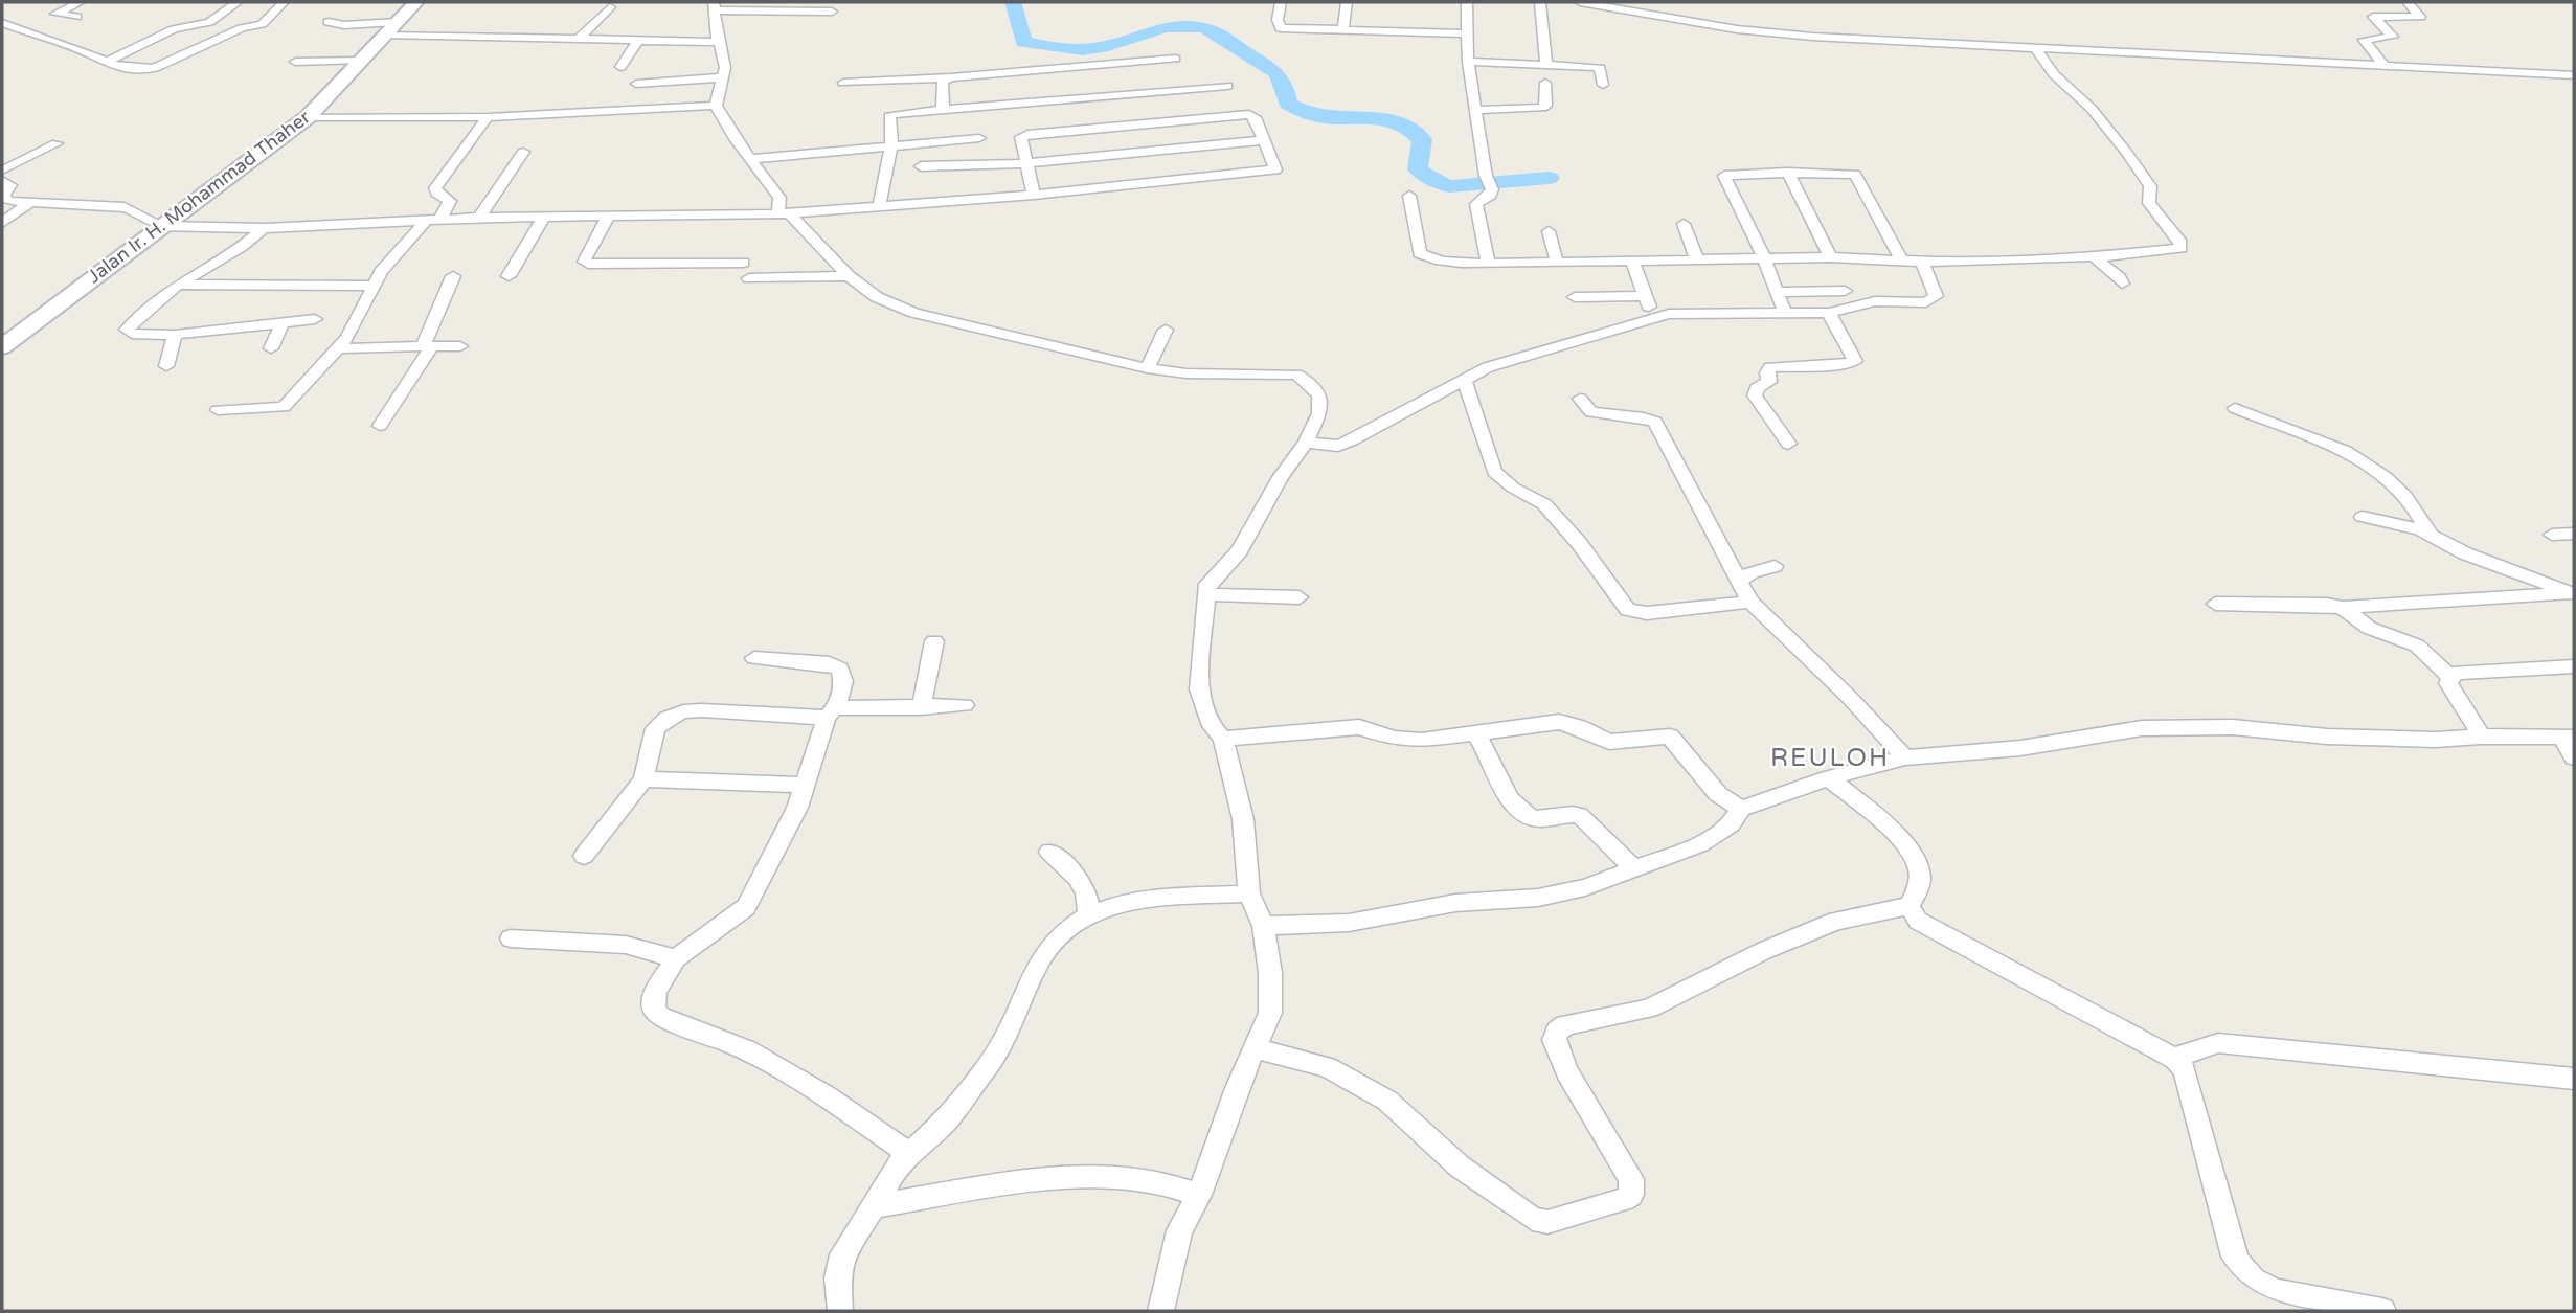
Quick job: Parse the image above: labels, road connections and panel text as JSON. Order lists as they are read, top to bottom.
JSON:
{
  "streets": {
    "main road": ["Jalan Ir. H. Mohammad Thaher"]
  },
  "districts": ["REULOH"]
}
